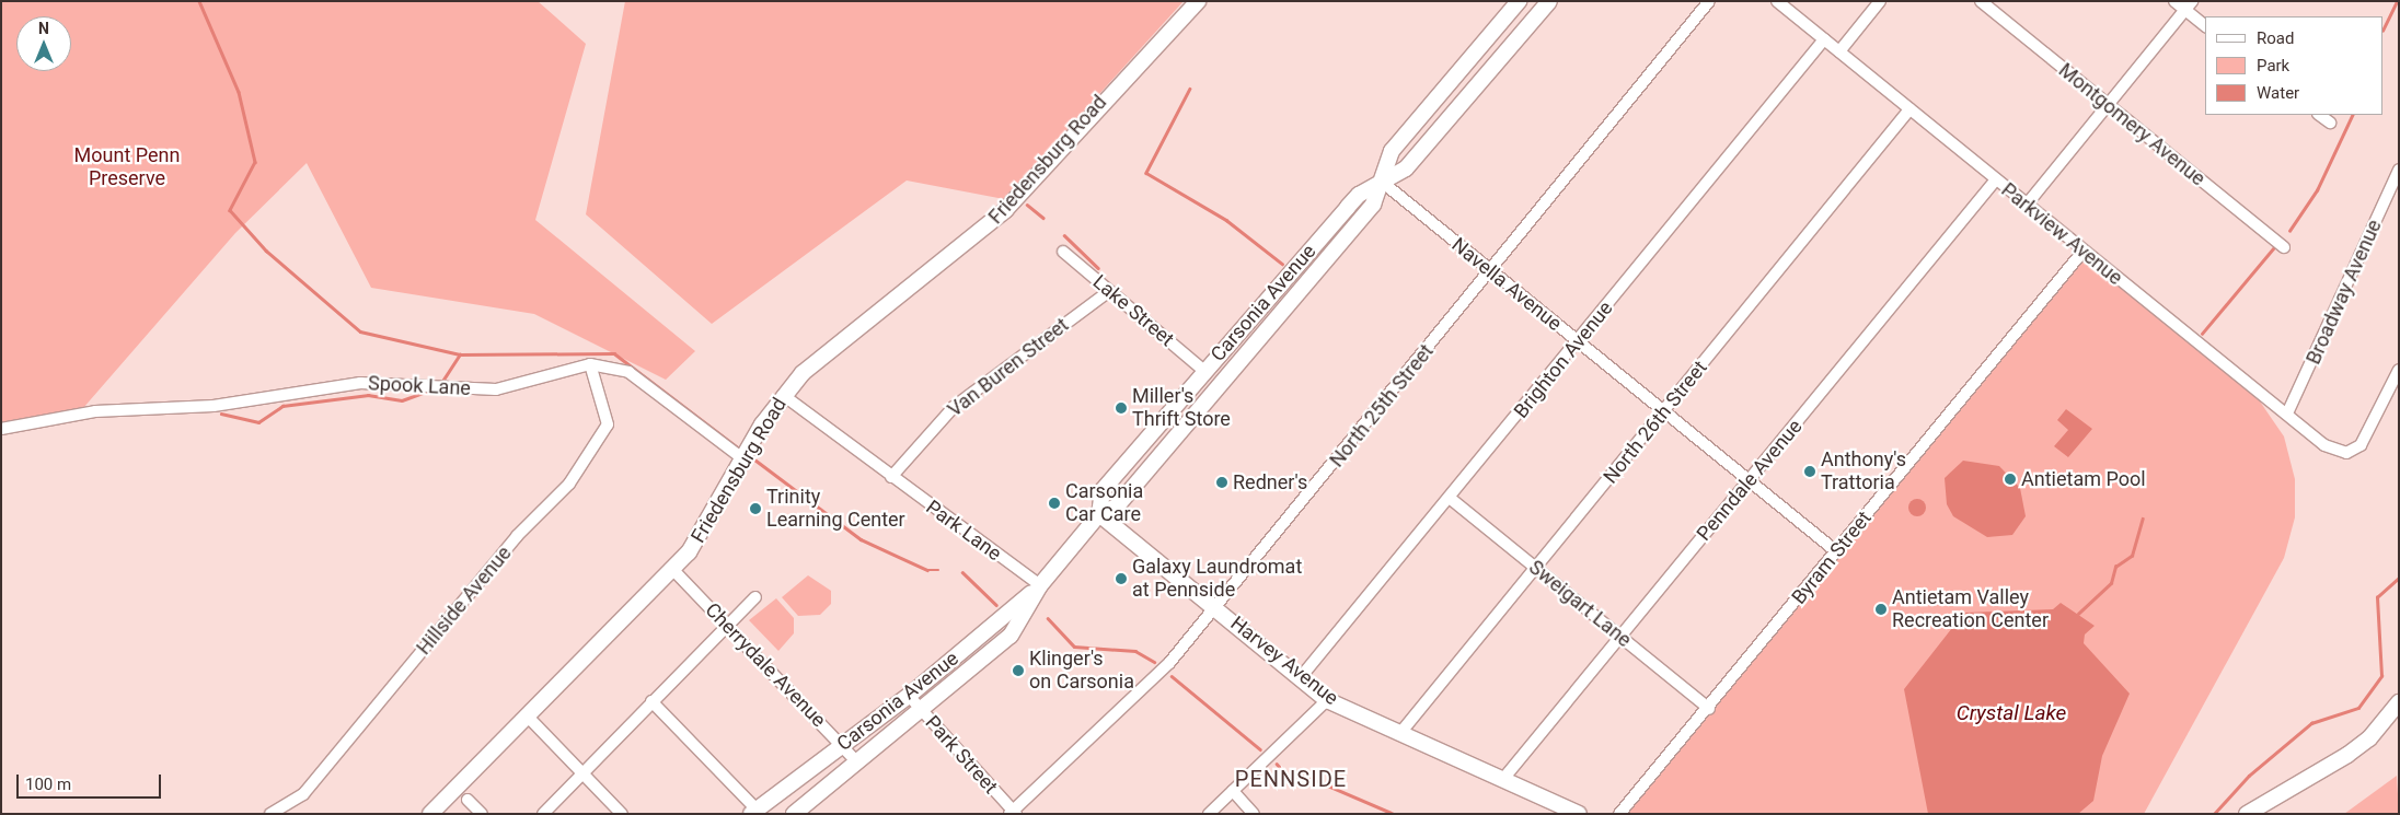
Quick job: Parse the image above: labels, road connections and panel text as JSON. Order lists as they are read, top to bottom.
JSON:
{
  "streets": {
    "street": [
      "Montgomery Avenue",
      "Friedensburg Road",
      "Parkview Avenue",
      "Navella Avenue",
      "Broadway Avenue",
      "Carsonia Avenue",
      "Lake Street",
      "Brighton Avenue",
      "Van Buren Street",
      "Spook Lane",
      "North 25th Street",
      "North 26th Street",
      "Penndale Avenue",
      "Park Lane",
      "Byram Street",
      "Hillside Avenue",
      "Sweigart Lane",
      "Harvey Avenue",
      "Cherrydale Avenue",
      "Park Street"
    ]
  },
  "crossings": [
    ["Friedensburg Road", "Spook Lane"],
    ["Friedensburg Road", "Park Lane"],
    ["Friedensburg Road", "Cherrydale Avenue"],
    ["Parkview Avenue", "Broadway Avenue"],
    ["Parkview Avenue", "Brighton Avenue"],
    ["Parkview Avenue", "North 26th Street"],
    ["Parkview Avenue", "Penndale Avenue"],
    ["Parkview Avenue", "Byram Street"],
    ["Navella Avenue", "Carsonia Avenue"],
    ["Navella Avenue", "Brighton Avenue"],
    ["Navella Avenue", "North 25th Street"],
    ["Navella Avenue", "North 26th Street"],
    ["Navella Avenue", "Penndale Avenue"],
    ["Navella Avenue", "Byram Street"],
    ["Carsonia Avenue", "Lake Street"],
    ["Carsonia Avenue", "Park Lane"],
    ["Carsonia Avenue", "Harvey Avenue"],
    ["Carsonia Avenue", "Cherrydale Avenue"],
    ["Carsonia Avenue", "Park Street"],
    ["Lake Street", "Van Buren Street"],
    ["Brighton Avenue", "Sweigart Lane"],
    ["Brighton Avenue", "Harvey Avenue"],
    ["Van Buren Street", "Park Lane"],
    ["Spook Lane", "Hillside Avenue"],
    ["North 25th Street", "Harvey Avenue"],
    ["North 25th Street", "Park Street"],
    ["North 26th Street", "Sweigart Lane"],
    ["North 26th Street", "Harvey Avenue"],
    ["Penndale Avenue", "Sweigart Lane"],
    ["Penndale Avenue", "Harvey Avenue"],
    ["Byram Street", "Sweigart Lane"]
  ],
  "districts": ["PENNSIDE"],
  "water": ["Crystal Lake"],
  "parks": ["Mount Penn Preserve"],
  "places": [
    "Miller's Thrift Store",
    "Anthony's Trattoria",
    "Antietam Pool",
    "Redner's",
    "Carsonia Car Care",
    "Trinity Learning Center",
    "Galaxy Laundromat at Pennside",
    "Antietam Valley Recreation Center",
    "Klinger's on Carsonia"
  ],
  "legend": ["Road", "Park", "Water"],
  "scale_bar": "100 m",
  "north": "top"
}
